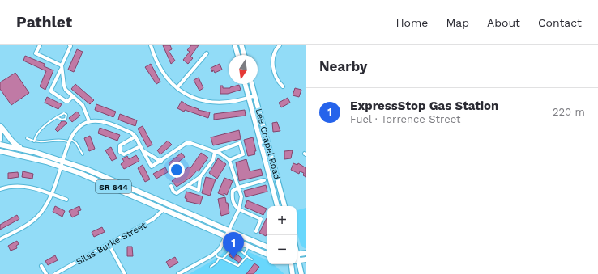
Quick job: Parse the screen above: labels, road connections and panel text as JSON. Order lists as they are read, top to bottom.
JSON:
{
  "streets": {
    "main road": ["Lee Chapel Road", "SR 644"],
    "street": ["Silas Burke Street"]
  },
  "crossings": [
    ["SR 644", "Silas Burke Street"]
  ],
  "north": "bottom",
  "page": {
    "header": "Pathlet",
    "nav": [
      "Home",
      "Map",
      "About",
      "Contact"
    ],
    "heading": "Nearby",
    "list": [
      {
        "mark": "1",
        "name": "ExpressStop Gas Station",
        "note": "Fuel · Torrence Street",
        "value": "220 m"
      }
    ],
    "map_buttons": ["+", "−"],
    "pins": "1"
  }
}
